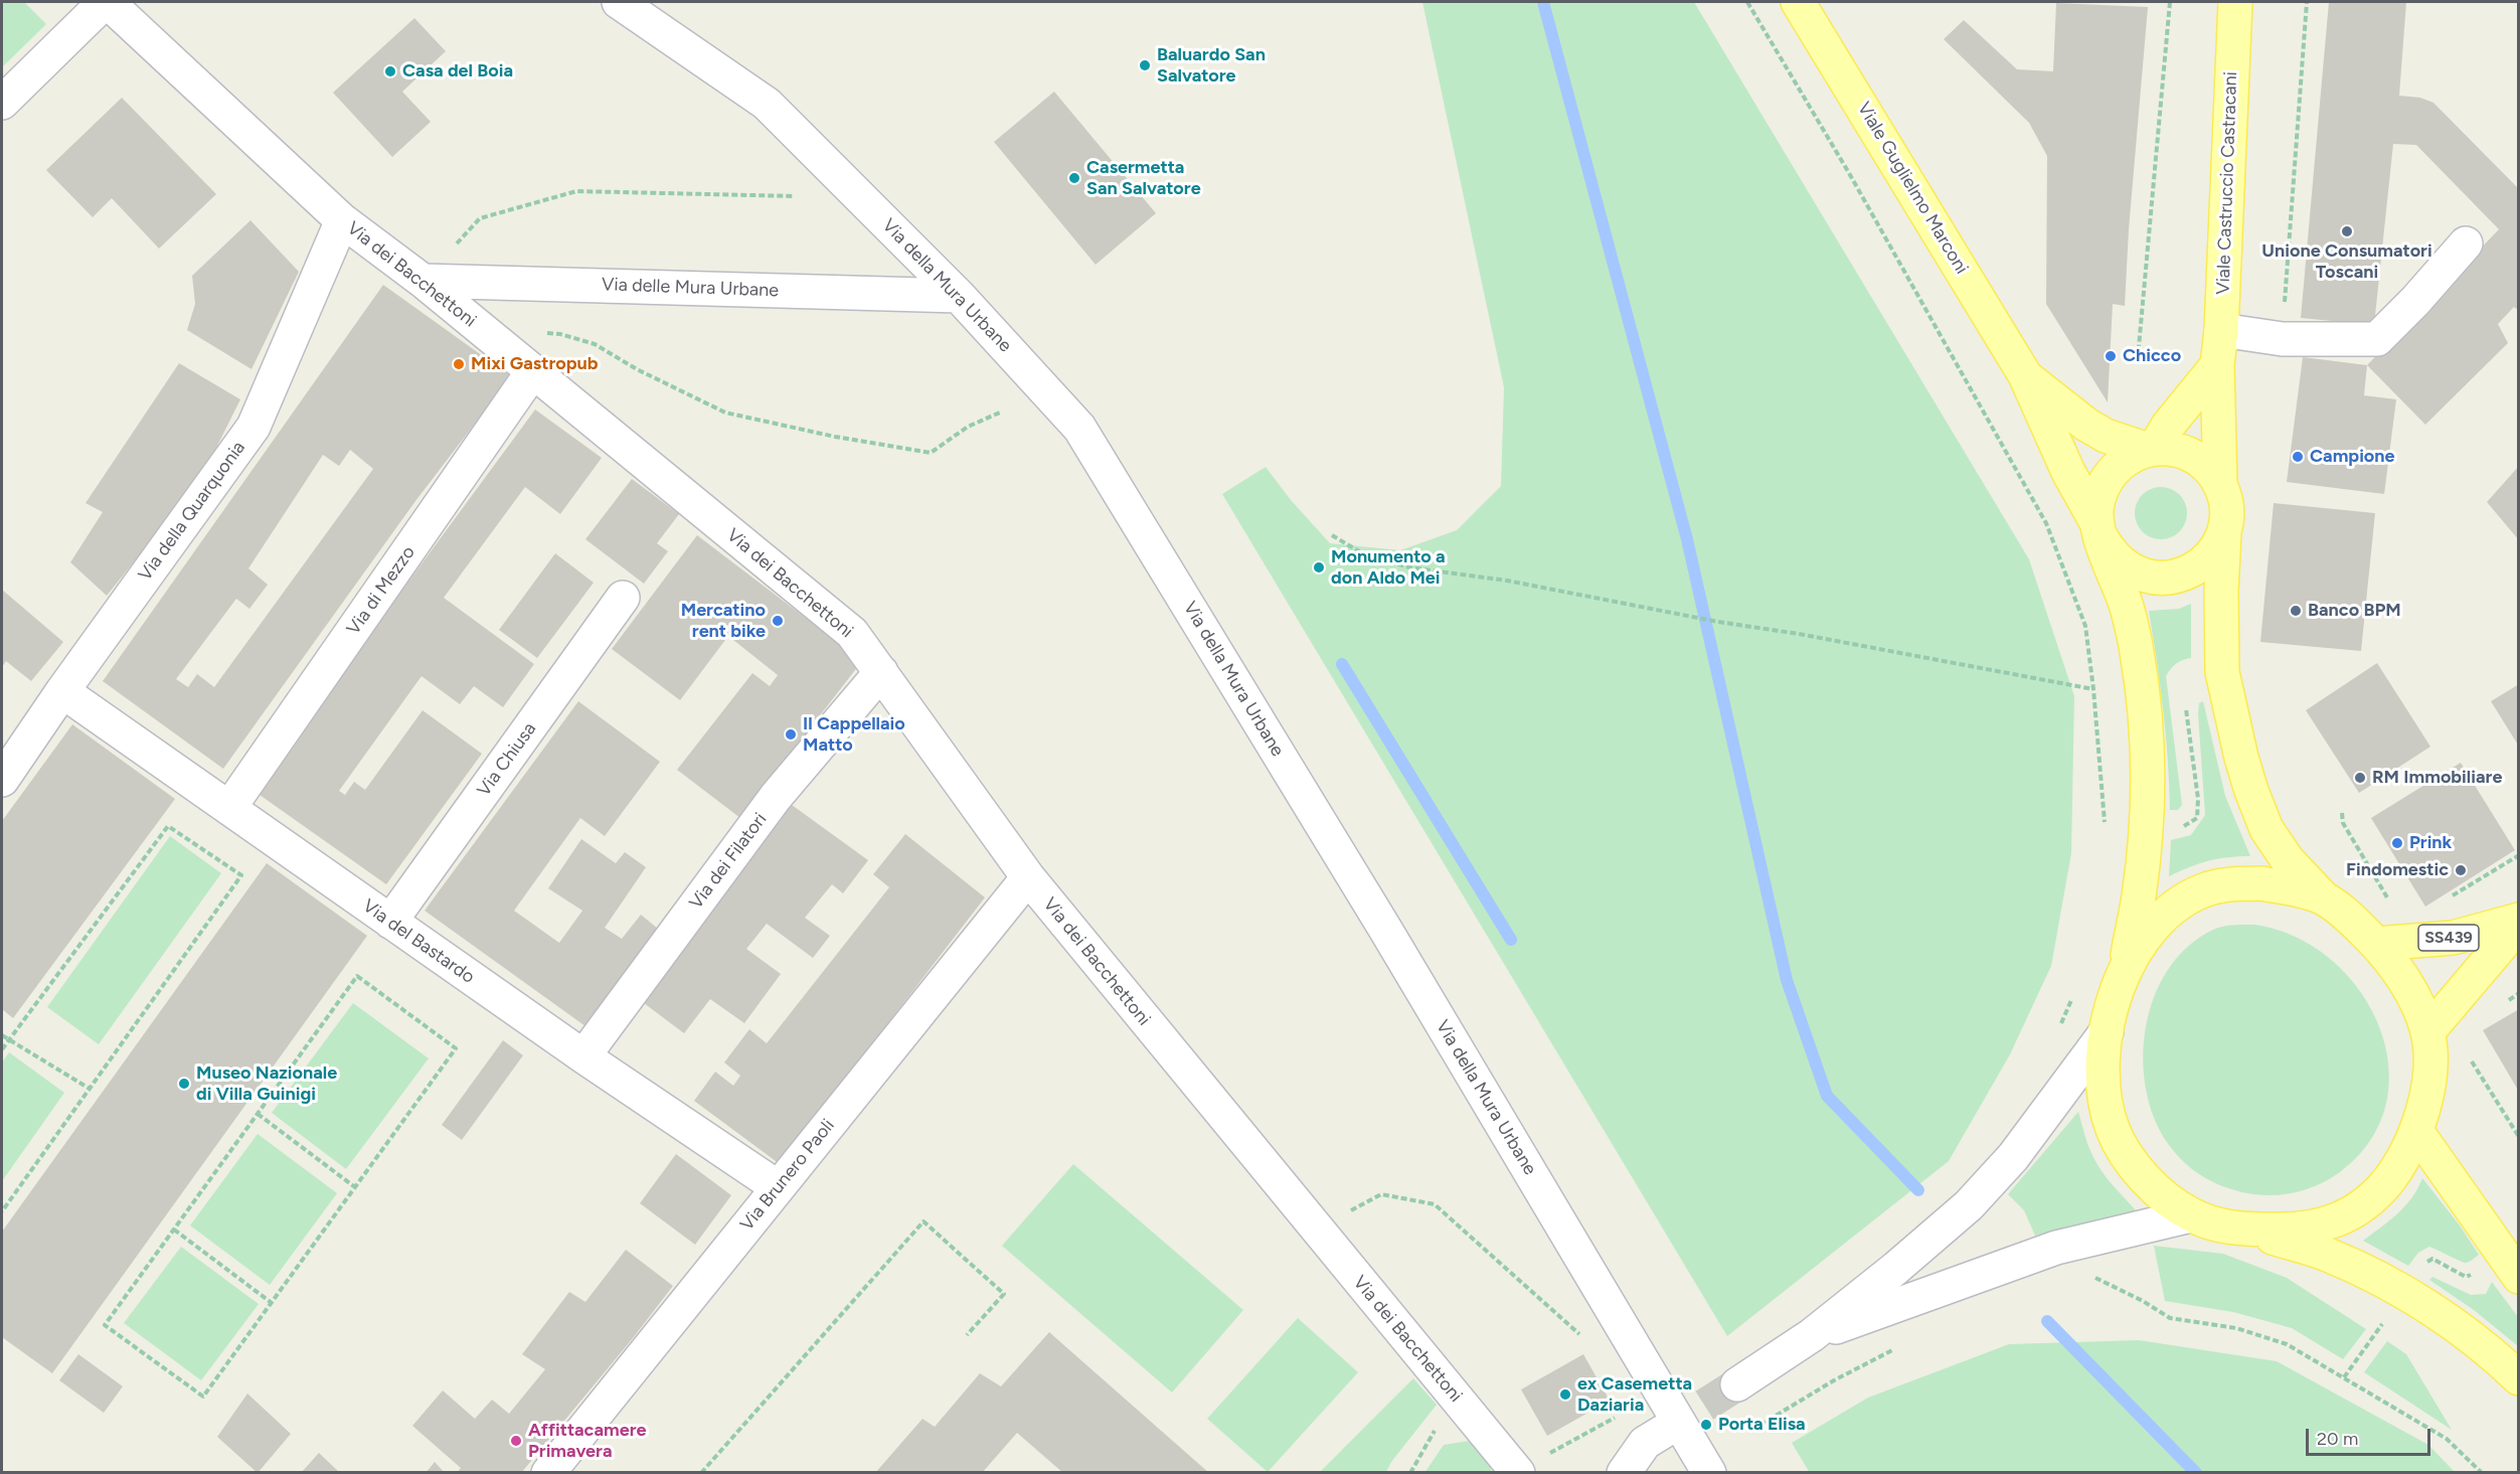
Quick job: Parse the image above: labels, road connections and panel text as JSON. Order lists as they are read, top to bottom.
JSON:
{
  "streets": {
    "main road": ["Viale Castruccio Castracani", "Viale Guglielmo Marconi", "SS439"],
    "street": [
      "Via dei Bacchettoni",
      "Via della Mura Urbane",
      "Via delle Mura Urbane",
      "Via della Quarquonia",
      "Via di Mezzo",
      "Via Chiusa",
      "Via dei Filatori",
      "Via del Bastardo",
      "Via Brunero Paoli"
    ]
  },
  "crossings": [
    ["Viale Castruccio Castracani", "Viale Guglielmo Marconi"],
    ["Via dei Bacchettoni", "Via delle Mura Urbane"],
    ["Via dei Bacchettoni", "Via della Quarquonia"],
    ["Via dei Bacchettoni", "Via di Mezzo"],
    ["Via dei Bacchettoni", "Via dei Filatori"],
    ["Via dei Bacchettoni", "Via Brunero Paoli"],
    ["Via della Mura Urbane", "Via delle Mura Urbane"],
    ["Via della Quarquonia", "Via del Bastardo"],
    ["Via di Mezzo", "Via del Bastardo"],
    ["Via Chiusa", "Via del Bastardo"],
    ["Via dei Filatori", "Via del Bastardo"],
    ["Via del Bastardo", "Via Brunero Paoli"]
  ],
  "places": [
    "Baluardo San Salvatore",
    "Casa del Boia",
    "Casermetta San Salvatore",
    "Unione Consumatori Toscani",
    "Chicco",
    "Mixi Gastropub",
    "Campione",
    "Monumento a don Aldo Mei",
    "Banco BPM",
    "Mercatino rent bike",
    "Il Cappellaio Matto",
    "RM Immobiliare",
    "Prink",
    "Findomestic",
    "Museo Nazionale di Villa Guinigi",
    "ex Casemetta Daziaria",
    "Porta Elisa",
    "Affittacamere Primavera"
  ],
  "scale_bar": "20 m"
}
